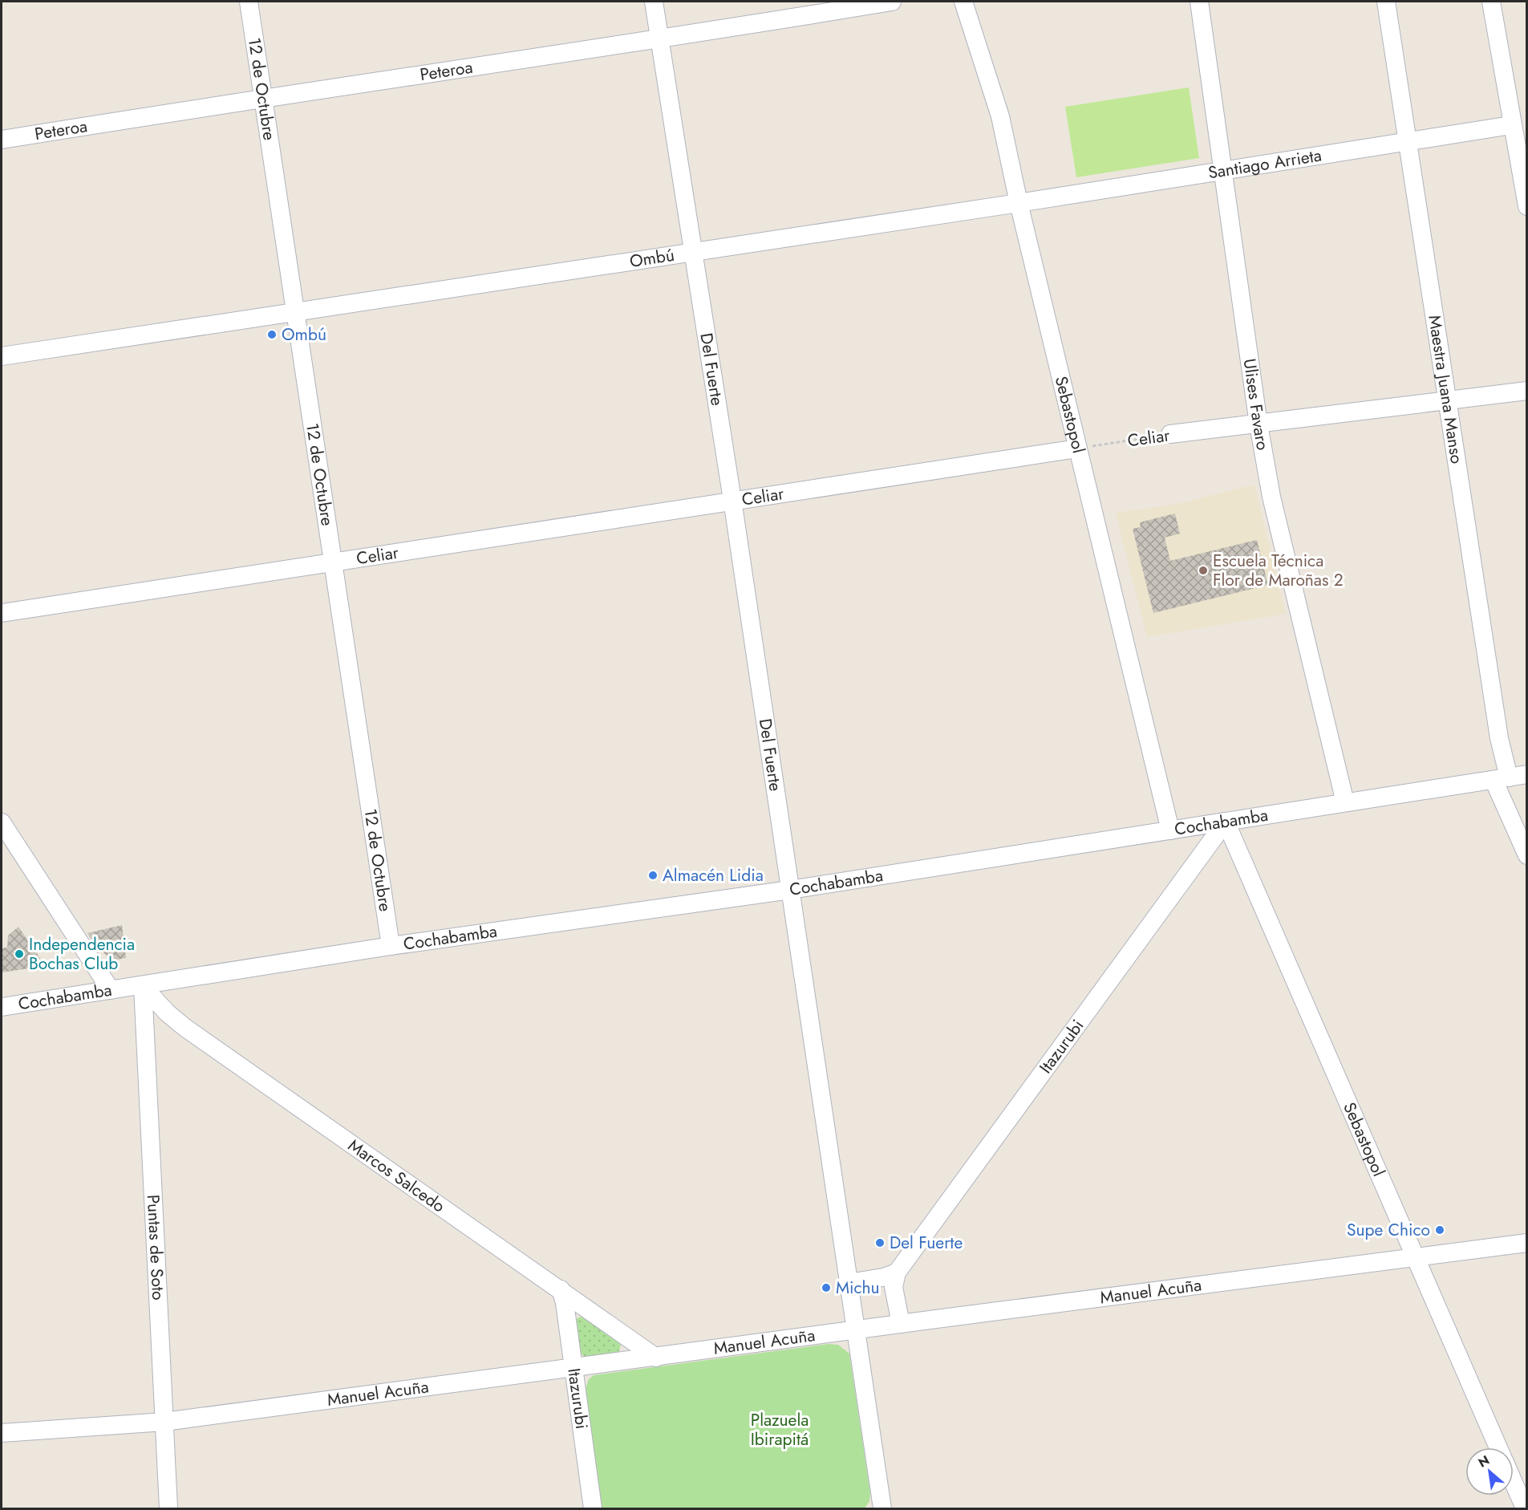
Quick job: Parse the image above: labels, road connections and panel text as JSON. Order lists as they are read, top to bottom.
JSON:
{
  "streets": {
    "street": [
      "Peteroa",
      "12 de Octubre",
      "Santiago Arrieta",
      "Ombú",
      "Del Fuerte",
      "Maestra Juana Manso",
      "Ulises Favaro",
      "Sebastopol",
      "Celiar",
      "Cochabamba",
      "Itazurubi",
      "Marcos Salcedo",
      "Puntas de Soto",
      "Manuel Acuña"
    ]
  },
  "crossings": [
    ["Peteroa", "12 de Octubre"],
    ["Peteroa", "Del Fuerte"],
    ["12 de Octubre", "Ombú"],
    ["12 de Octubre", "Celiar"],
    ["12 de Octubre", "Cochabamba"],
    ["Santiago Arrieta", "Ombú"],
    ["Santiago Arrieta", "Maestra Juana Manso"],
    ["Santiago Arrieta", "Ulises Favaro"],
    ["Santiago Arrieta", "Sebastopol"],
    ["Ombú", "Del Fuerte"],
    ["Ombú", "Sebastopol"],
    ["Del Fuerte", "Celiar"],
    ["Del Fuerte", "Cochabamba"],
    ["Del Fuerte", "Manuel Acuña"],
    ["Maestra Juana Manso", "Celiar"],
    ["Maestra Juana Manso", "Cochabamba"],
    ["Ulises Favaro", "Celiar"],
    ["Ulises Favaro", "Cochabamba"],
    ["Sebastopol", "Celiar"],
    ["Sebastopol", "Cochabamba"],
    ["Sebastopol", "Itazurubi"],
    ["Sebastopol", "Manuel Acuña"],
    ["Cochabamba", "Itazurubi"],
    ["Cochabamba", "Marcos Salcedo"],
    ["Cochabamba", "Puntas de Soto"],
    ["Itazurubi", "Marcos Salcedo"],
    ["Itazurubi", "Manuel Acuña"],
    ["Marcos Salcedo", "Puntas de Soto"],
    ["Marcos Salcedo", "Manuel Acuña"],
    ["Puntas de Soto", "Manuel Acuña"]
  ],
  "parks": ["Plazuela Ibirapitá"],
  "places": [
    "Ombú",
    "Escuela Técnica Flor de Maroñas 2",
    "Almacén Lidia",
    "Independencia Bochas Club",
    "Supe Chico",
    "Del Fuerte",
    "Michu"
  ],
  "north": "top left"
}
